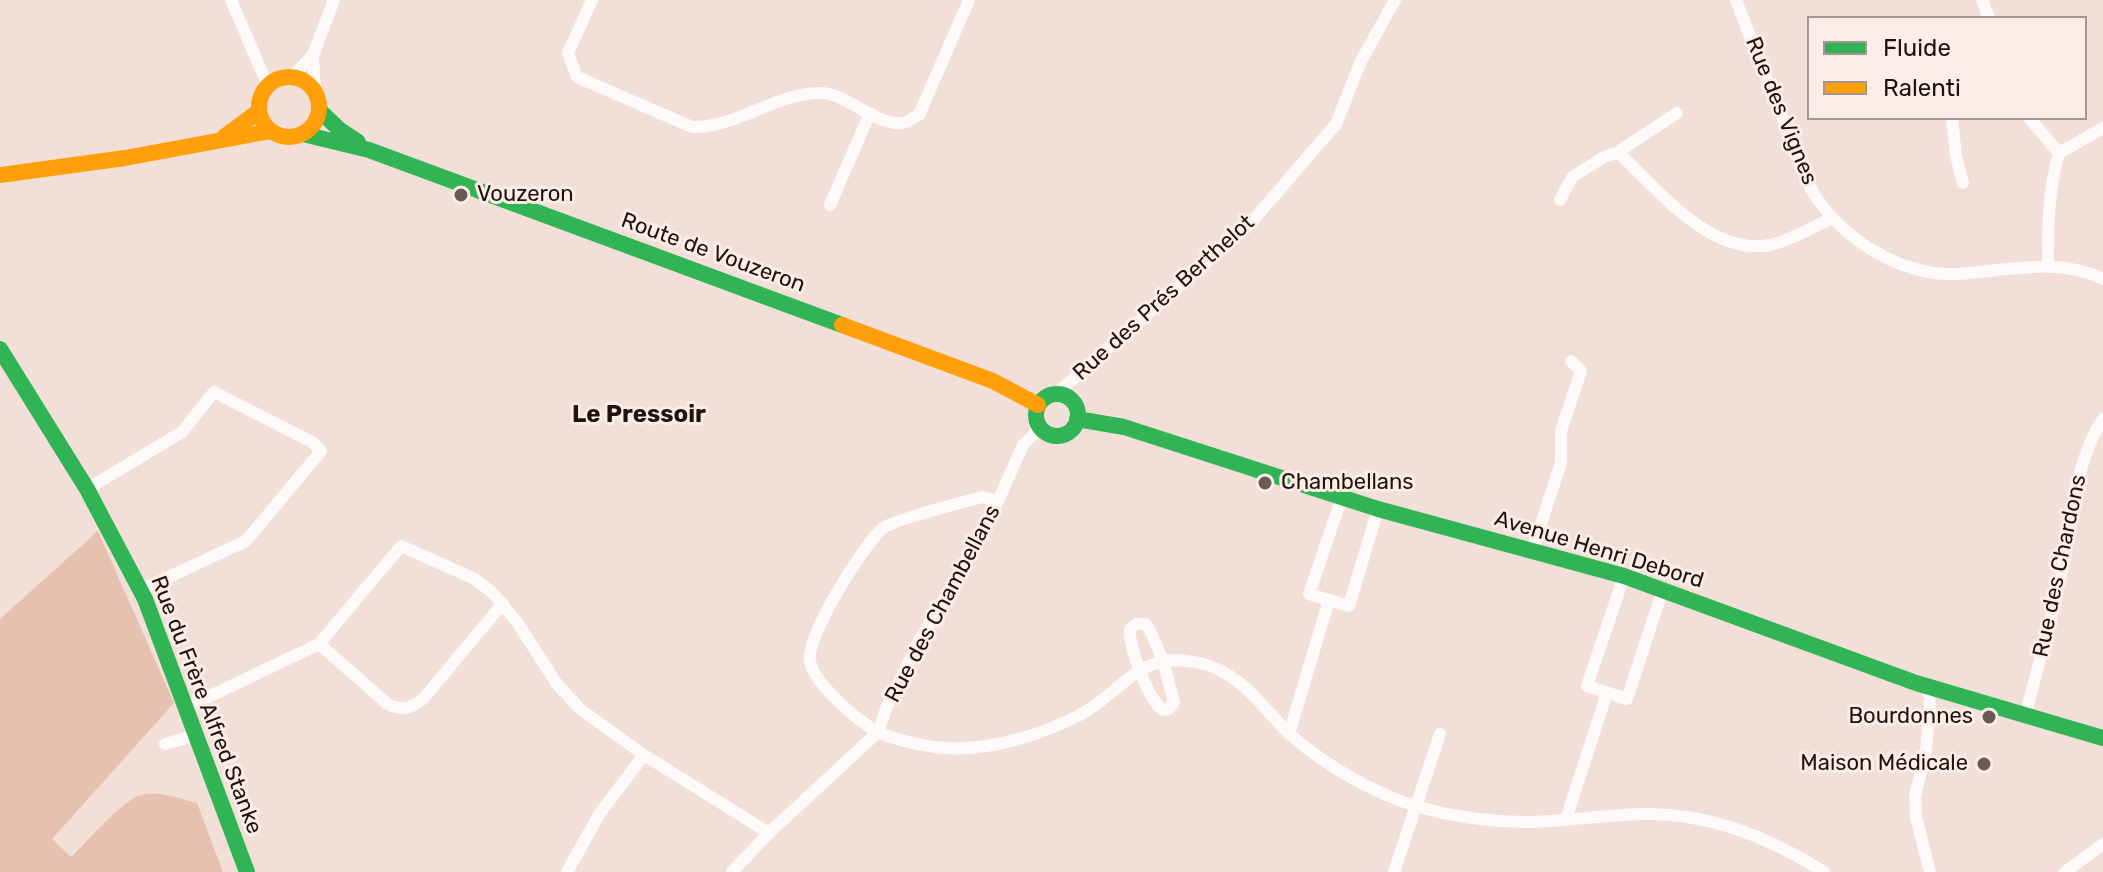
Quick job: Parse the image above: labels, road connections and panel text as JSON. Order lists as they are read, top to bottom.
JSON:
{
  "streets": {
    "street": [
      "Rue des Vignes",
      "Route de Vouzeron",
      "Rue des Prés Berthelot",
      "Avenue Henri Debord",
      "Rue des Chardons",
      "Rue des Chambellans",
      "Rue du Frère Alfred Stanke"
    ]
  },
  "crossings": [
    ["Route de Vouzeron", "Rue des Prés Berthelot"],
    ["Route de Vouzeron", "Avenue Henri Debord"],
    ["Route de Vouzeron", "Rue des Chambellans"],
    ["Rue des Prés Berthelot", "Avenue Henri Debord"],
    ["Rue des Prés Berthelot", "Rue des Chambellans"],
    ["Avenue Henri Debord", "Rue des Chardons"],
    ["Avenue Henri Debord", "Rue des Chambellans"]
  ],
  "districts": ["Le Pressoir"],
  "places": [
    "Vouzeron",
    "Chambellans",
    "Bourdonnes",
    "Maison Médicale"
  ],
  "legend": ["Fluide", "Ralenti"]
}
